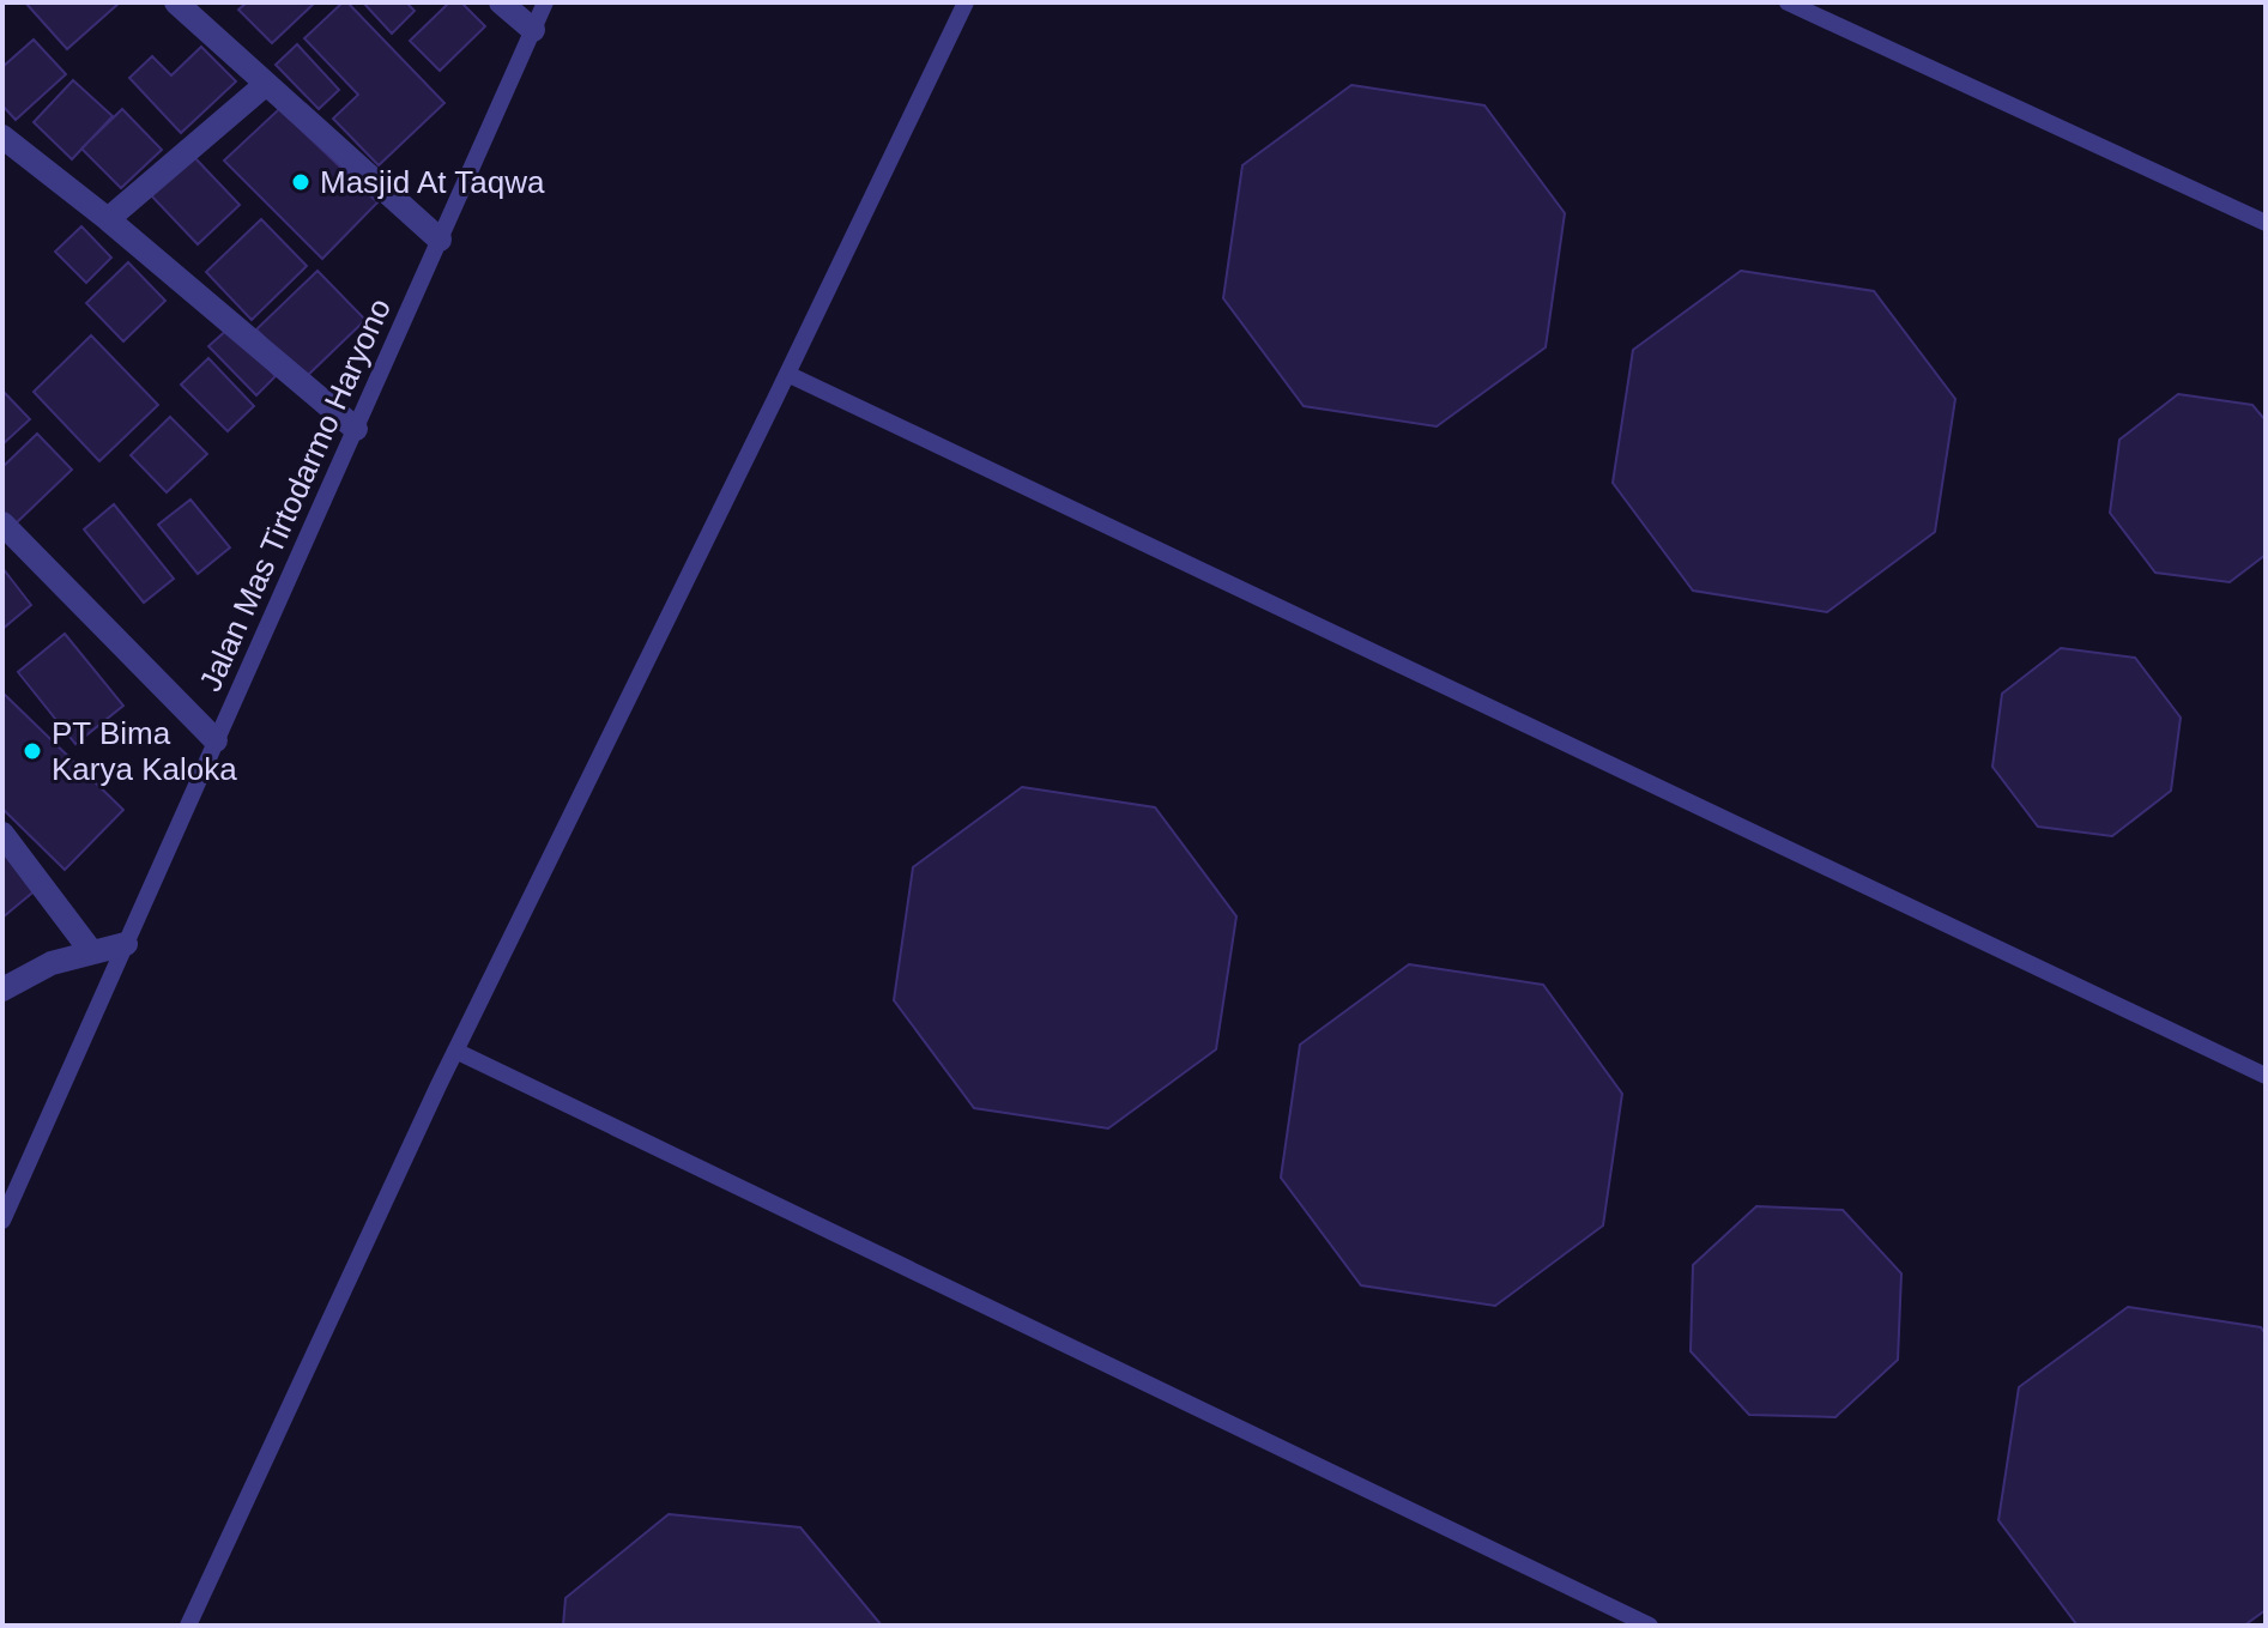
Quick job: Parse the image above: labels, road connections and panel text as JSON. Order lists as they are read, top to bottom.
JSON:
{
  "streets": {
    "lane": ["Jalan Mas Tirtodarmo Haryono"]
  },
  "places": ["Masjid At Taqwa", "PT Bima Karya Kaloka"]
}
